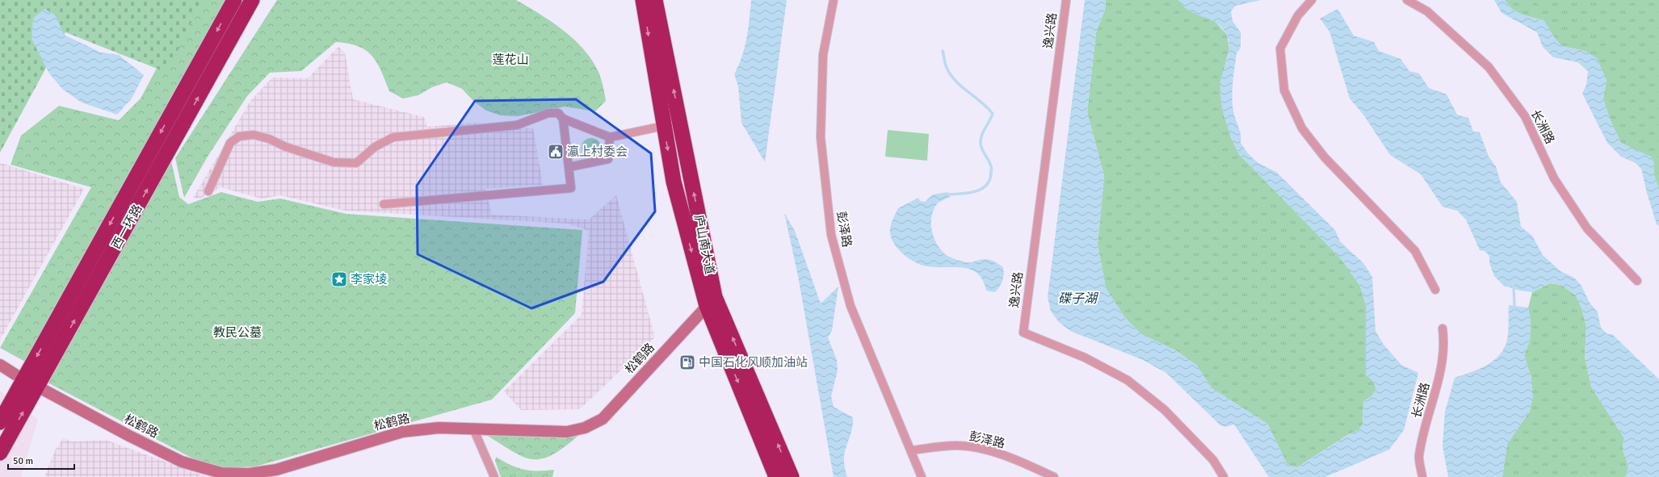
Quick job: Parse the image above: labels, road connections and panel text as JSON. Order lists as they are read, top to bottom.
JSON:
{
  "streets": {
    "highway": ["西一环路", "庐山南大道"],
    "main road": ["松鹤路"],
    "street": ["逸兴路", "长洲路", "彭泽路"]
  },
  "crossings": [
    ["庐山南大道", "松鹤路"]
  ],
  "water": ["碟子湖"],
  "parks": ["莲花山", "教民公墓"],
  "places": {
    "public building": ["瀛上村委会"],
    "place": ["李家堎"],
    "fuel station": ["中国石化风顺加油站"]
  },
  "scale_bar": "50 m"
}
